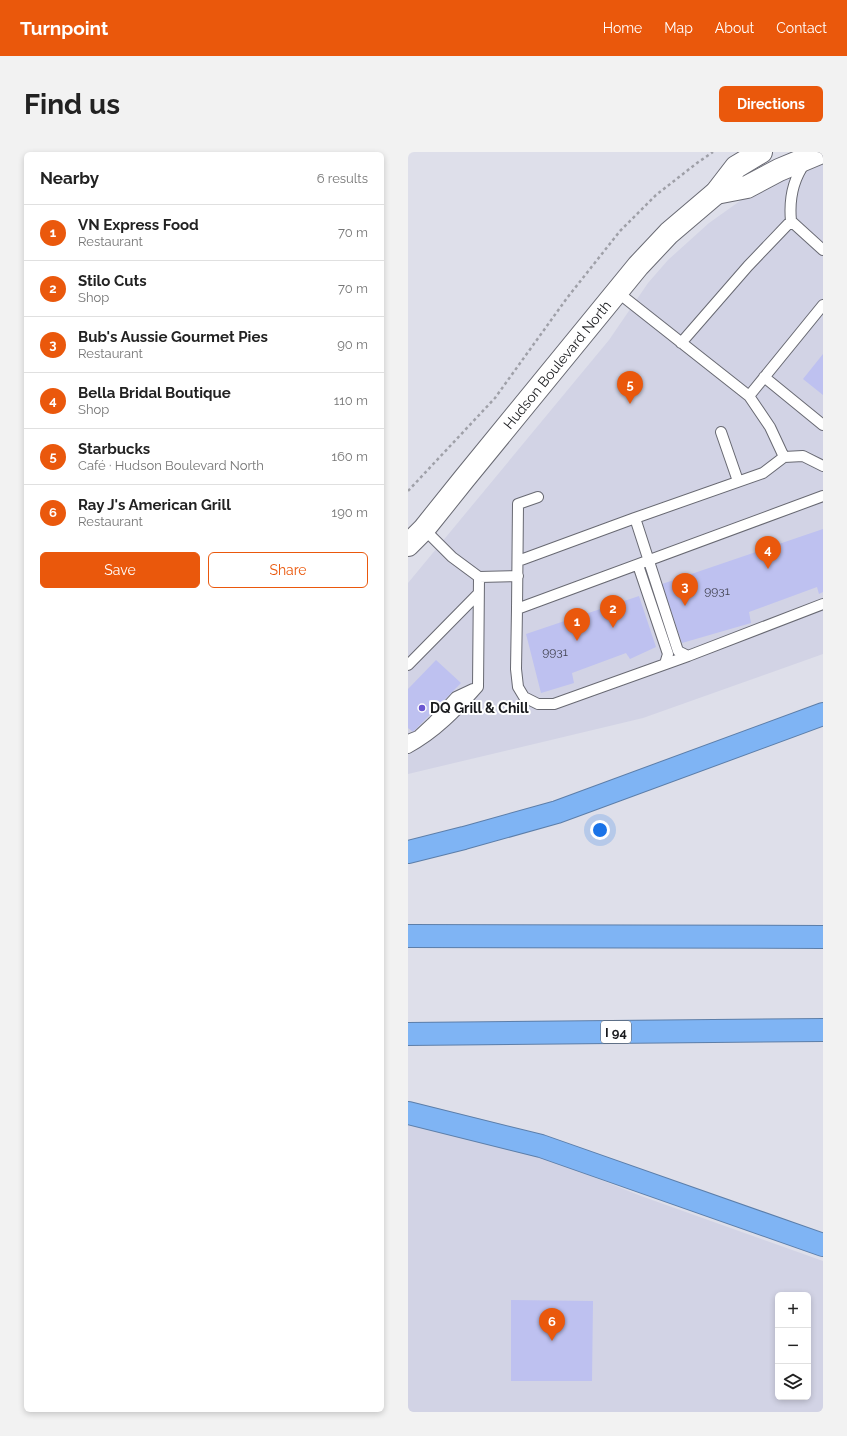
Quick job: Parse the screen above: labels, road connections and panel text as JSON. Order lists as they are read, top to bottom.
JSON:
{
  "streets": {
    "highway": ["I 94"],
    "street": ["Hudson Boulevard North"]
  },
  "places": ["DQ Grill & Chill"],
  "house_numbers": ["9931", "9931"],
  "page": {
    "header": "Turnpoint",
    "nav": [
      "Home",
      "Map",
      "About",
      "Contact"
    ],
    "buttons": [
      "Directions",
      ["Save", "Share"]
    ],
    "title": "Find us",
    "heading": ["Nearby", "6 results"],
    "list": [
      {
        "mark": "1",
        "name": "VN Express Food",
        "note": "Restaurant",
        "value": "70 m"
      },
      {
        "mark": "2",
        "name": "Stilo Cuts",
        "note": "Shop",
        "value": "70 m"
      },
      {
        "mark": "3",
        "name": "Bub's Aussie Gourmet Pies",
        "note": "Restaurant",
        "value": "90 m"
      },
      {
        "mark": "4",
        "name": "Bella Bridal Boutique",
        "note": "Shop",
        "value": "110 m"
      },
      {
        "mark": "5",
        "name": "Starbucks",
        "note": "Café · Hudson Boulevard North",
        "value": "160 m"
      },
      {
        "mark": "6",
        "name": "Ray J's American Grill",
        "note": "Restaurant",
        "value": "190 m"
      }
    ],
    "pins": [
      "5",
      "4",
      "3",
      "2",
      "1",
      "6"
    ],
    "map_buttons": ["+", "−"]
  }
}
